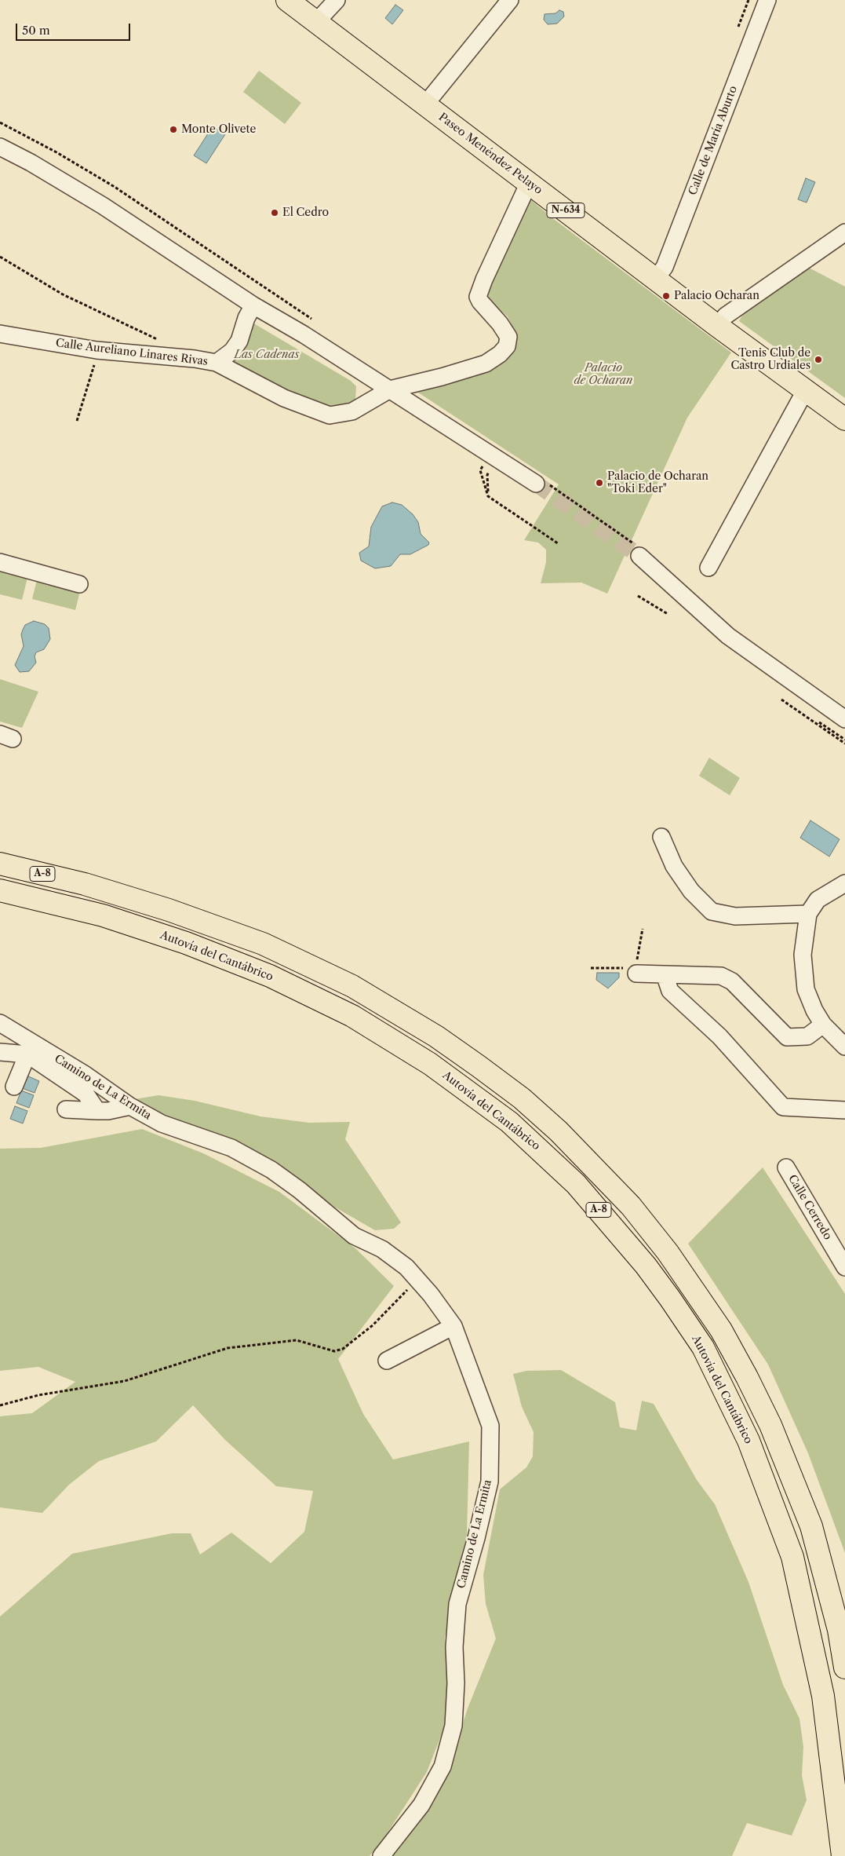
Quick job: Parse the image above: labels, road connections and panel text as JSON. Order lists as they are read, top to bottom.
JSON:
{
  "streets": {
    "highway": [
      "Paseo Menéndez Pelayo",
      "N-634",
      "A-8",
      "Autovía del Cantábrico"
    ],
    "street": [
      "Calle de María Aburto",
      "Calle Aureliano Linares Rivas",
      "Camino de La Ermita",
      "Calle Cerredo"
    ]
  },
  "crossings": [
    ["Calle de María Aburto", "Paseo Menéndez Pelayo"],
    ["Paseo Menéndez Pelayo", "Calle Aureliano Linares Rivas"]
  ],
  "parks": ["Las Cadenas", "Palacio de Ocharan"],
  "places": [
    "Monte Olivete",
    "El Cedro",
    "Palacio Ocharan",
    "Tenis Club de Castro Urdiales",
    "Palacio de Ocharan \"Toki Eder\""
  ],
  "scale_bar": "50 m"
}
